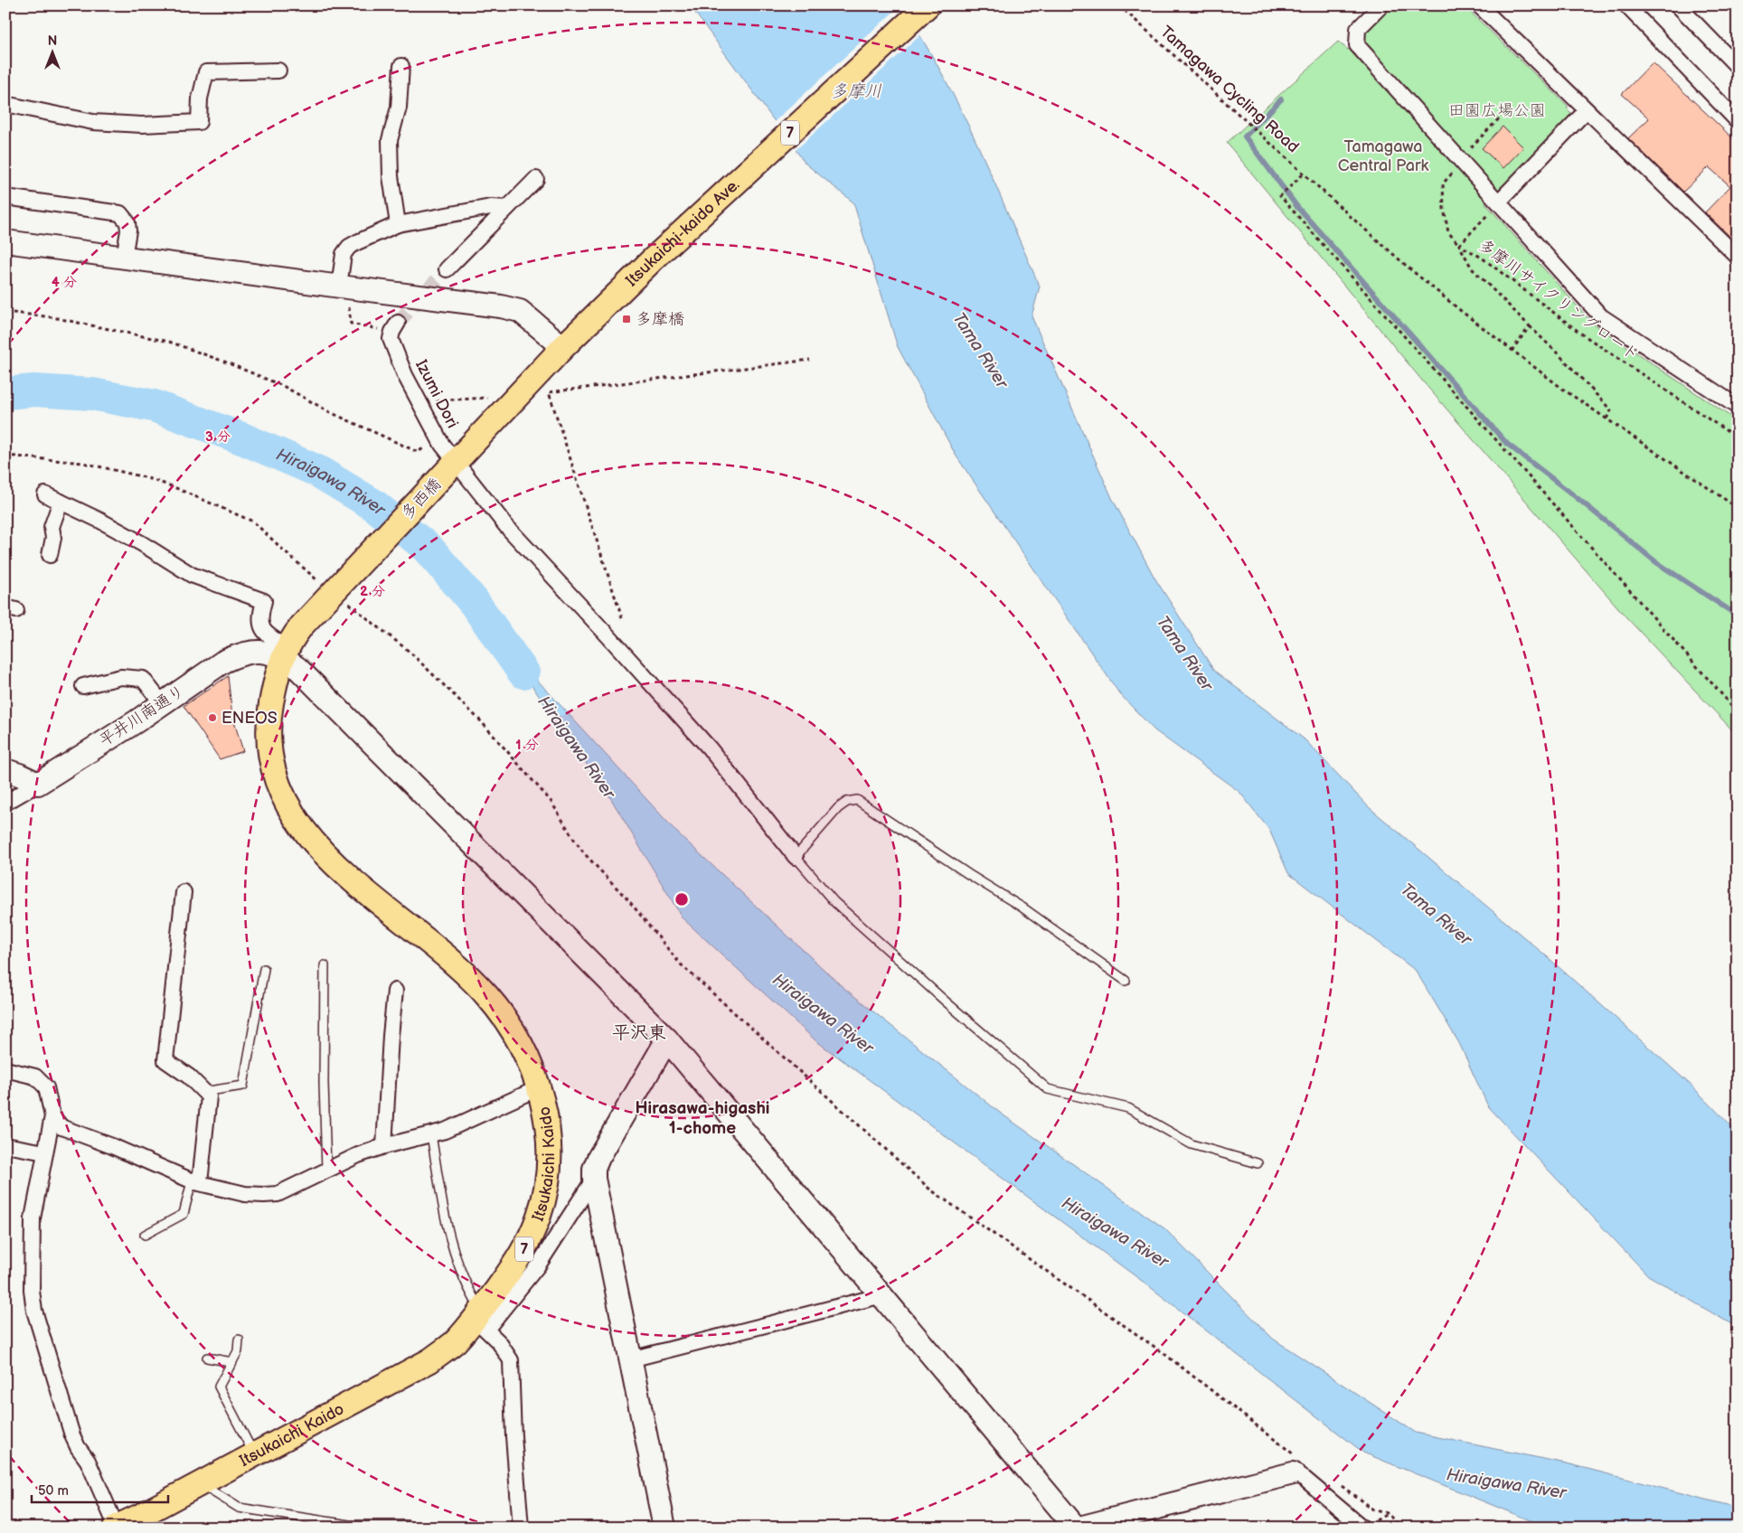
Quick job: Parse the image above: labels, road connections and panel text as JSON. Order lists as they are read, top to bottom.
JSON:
{
  "streets": {
    "main road": [
      "7",
      "Itsukaichi-kaido Ave.",
      "多西橋",
      "Itsukaichi Kaido"
    ],
    "street": ["Izumi Dori", "平井川南通り"],
    "path": ["Tamagawa Cycling Road", "多摩川サイクリングロード"]
  },
  "crossings": [
    ["Itsukaichi-kaido Ave.", "Izumi Dori"],
    ["Itsukaichi-kaido Ave.", "多西橋"],
    ["Izumi Dori", "多西橋"],
    ["多西橋", "Itsukaichi Kaido"],
    ["平井川南通り", "Itsukaichi Kaido"]
  ],
  "districts": ["平沢東", "Hirasawa-higashi 1-chome"],
  "water": ["多摩川", "Tama River", "Hiraigawa River"],
  "parks": ["田園広場公園", "Tamagawa Central Park"],
  "places": {
    "transit": ["多摩橋"],
    "other": ["ENEOS"]
  },
  "scale_bar": "50 m",
  "north": "top",
  "rings": [
    "4 分",
    "3 分",
    "2 分",
    "1 分"
  ]
}
